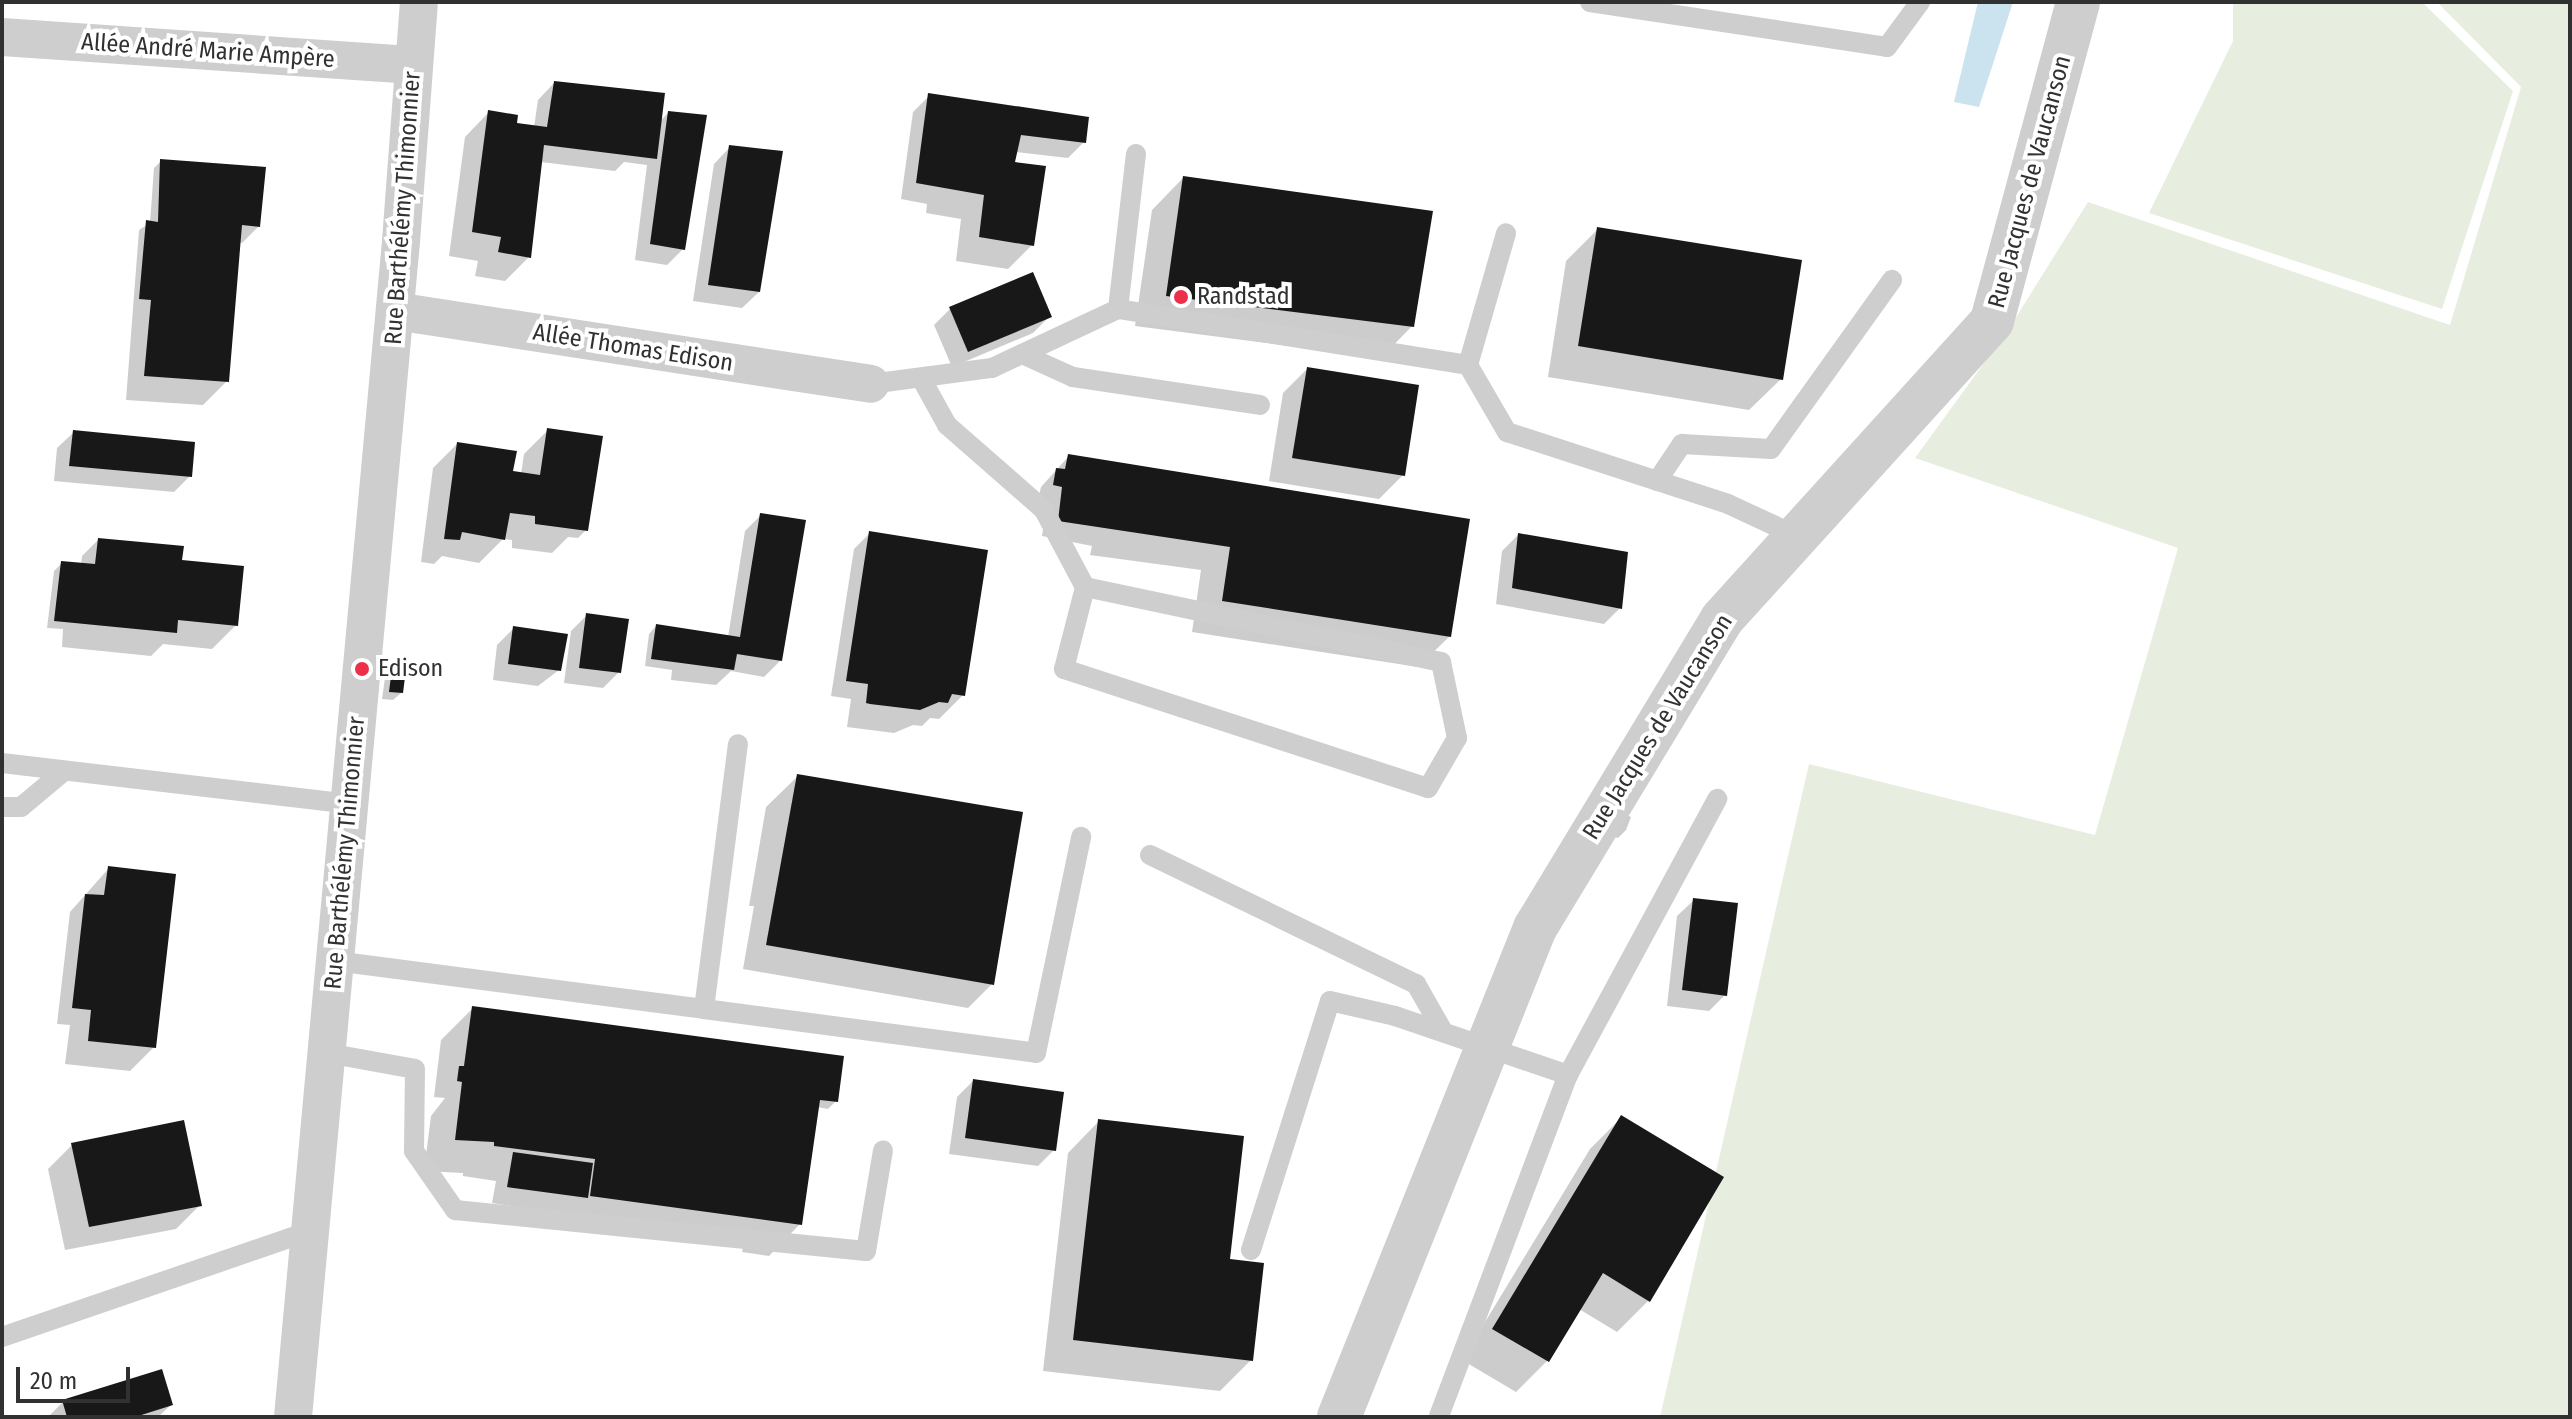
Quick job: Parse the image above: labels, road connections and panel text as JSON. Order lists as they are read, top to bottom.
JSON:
{
  "streets": {
    "street": [
      "Allée André Marie Ampère",
      "Rue Jacques de Vaucanson",
      "Rue Barthélémy Thimonnier",
      "Allée Thomas Edison"
    ]
  },
  "crossings": [
    ["Allée André Marie Ampère", "Rue Barthélémy Thimonnier"],
    ["Rue Barthélémy Thimonnier", "Allée Thomas Edison"]
  ],
  "places": ["Randstad", "Edison"],
  "scale_bar": "20 m"
}
